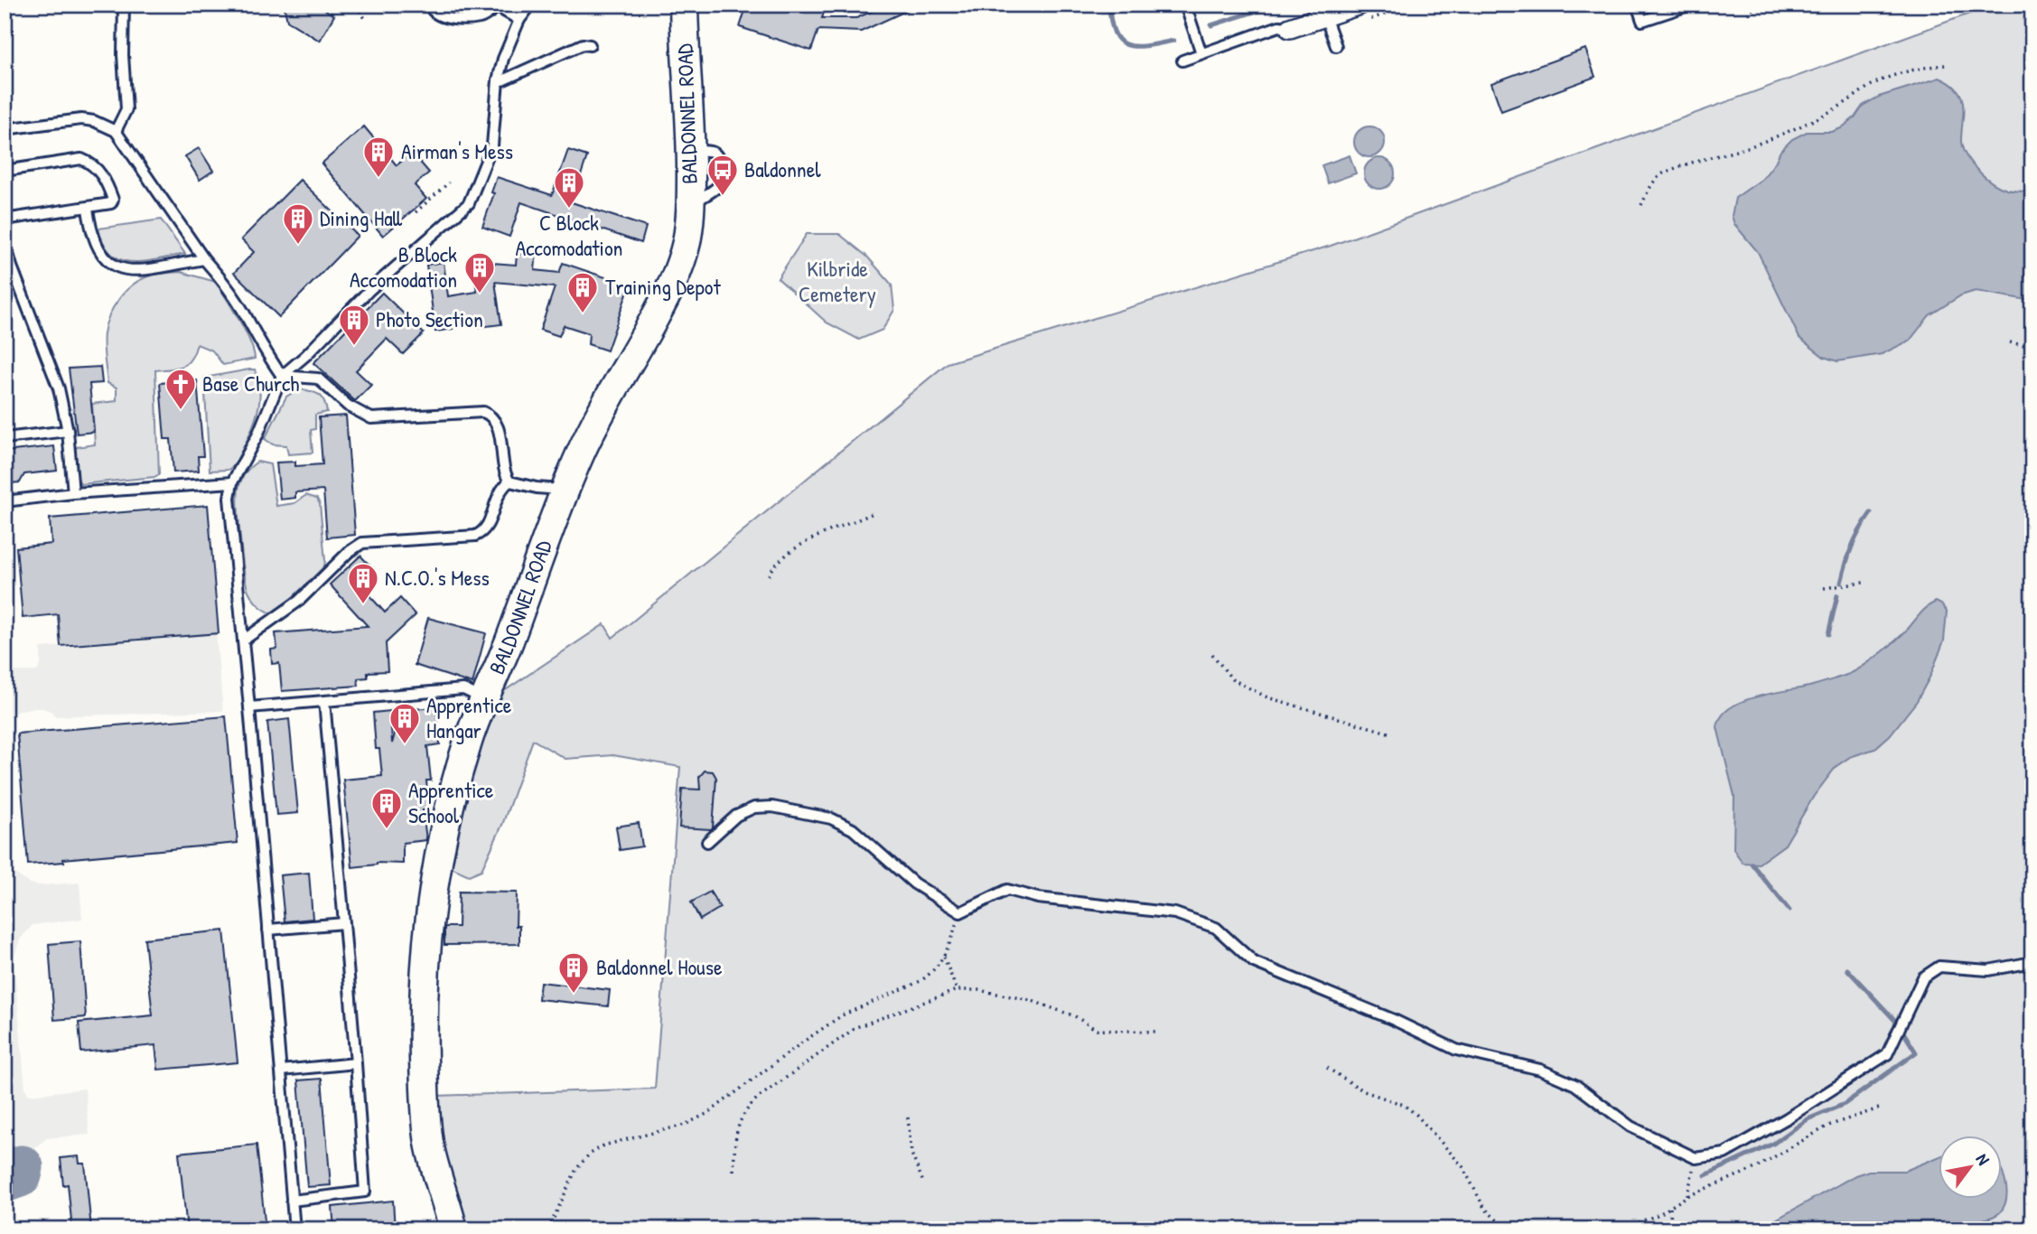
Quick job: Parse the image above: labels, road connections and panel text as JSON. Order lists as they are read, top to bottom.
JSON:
{
  "streets": {
    "street": ["BALDONNEL ROAD"]
  },
  "parks": ["Kilbride Cemetery"],
  "places": {
    "building": [
      "Airman's Mess",
      "C Block Accomodation",
      "Dining Hall",
      "B Block Accomodation",
      "Training Depot",
      "Photo Section",
      "N.C.O.'s Mess",
      "Apprentice Hangar",
      "Apprentice School",
      "Baldonnel House"
    ],
    "bus stop": ["Baldonnel"],
    "church": ["Base Church"]
  },
  "north": "top right"
}
